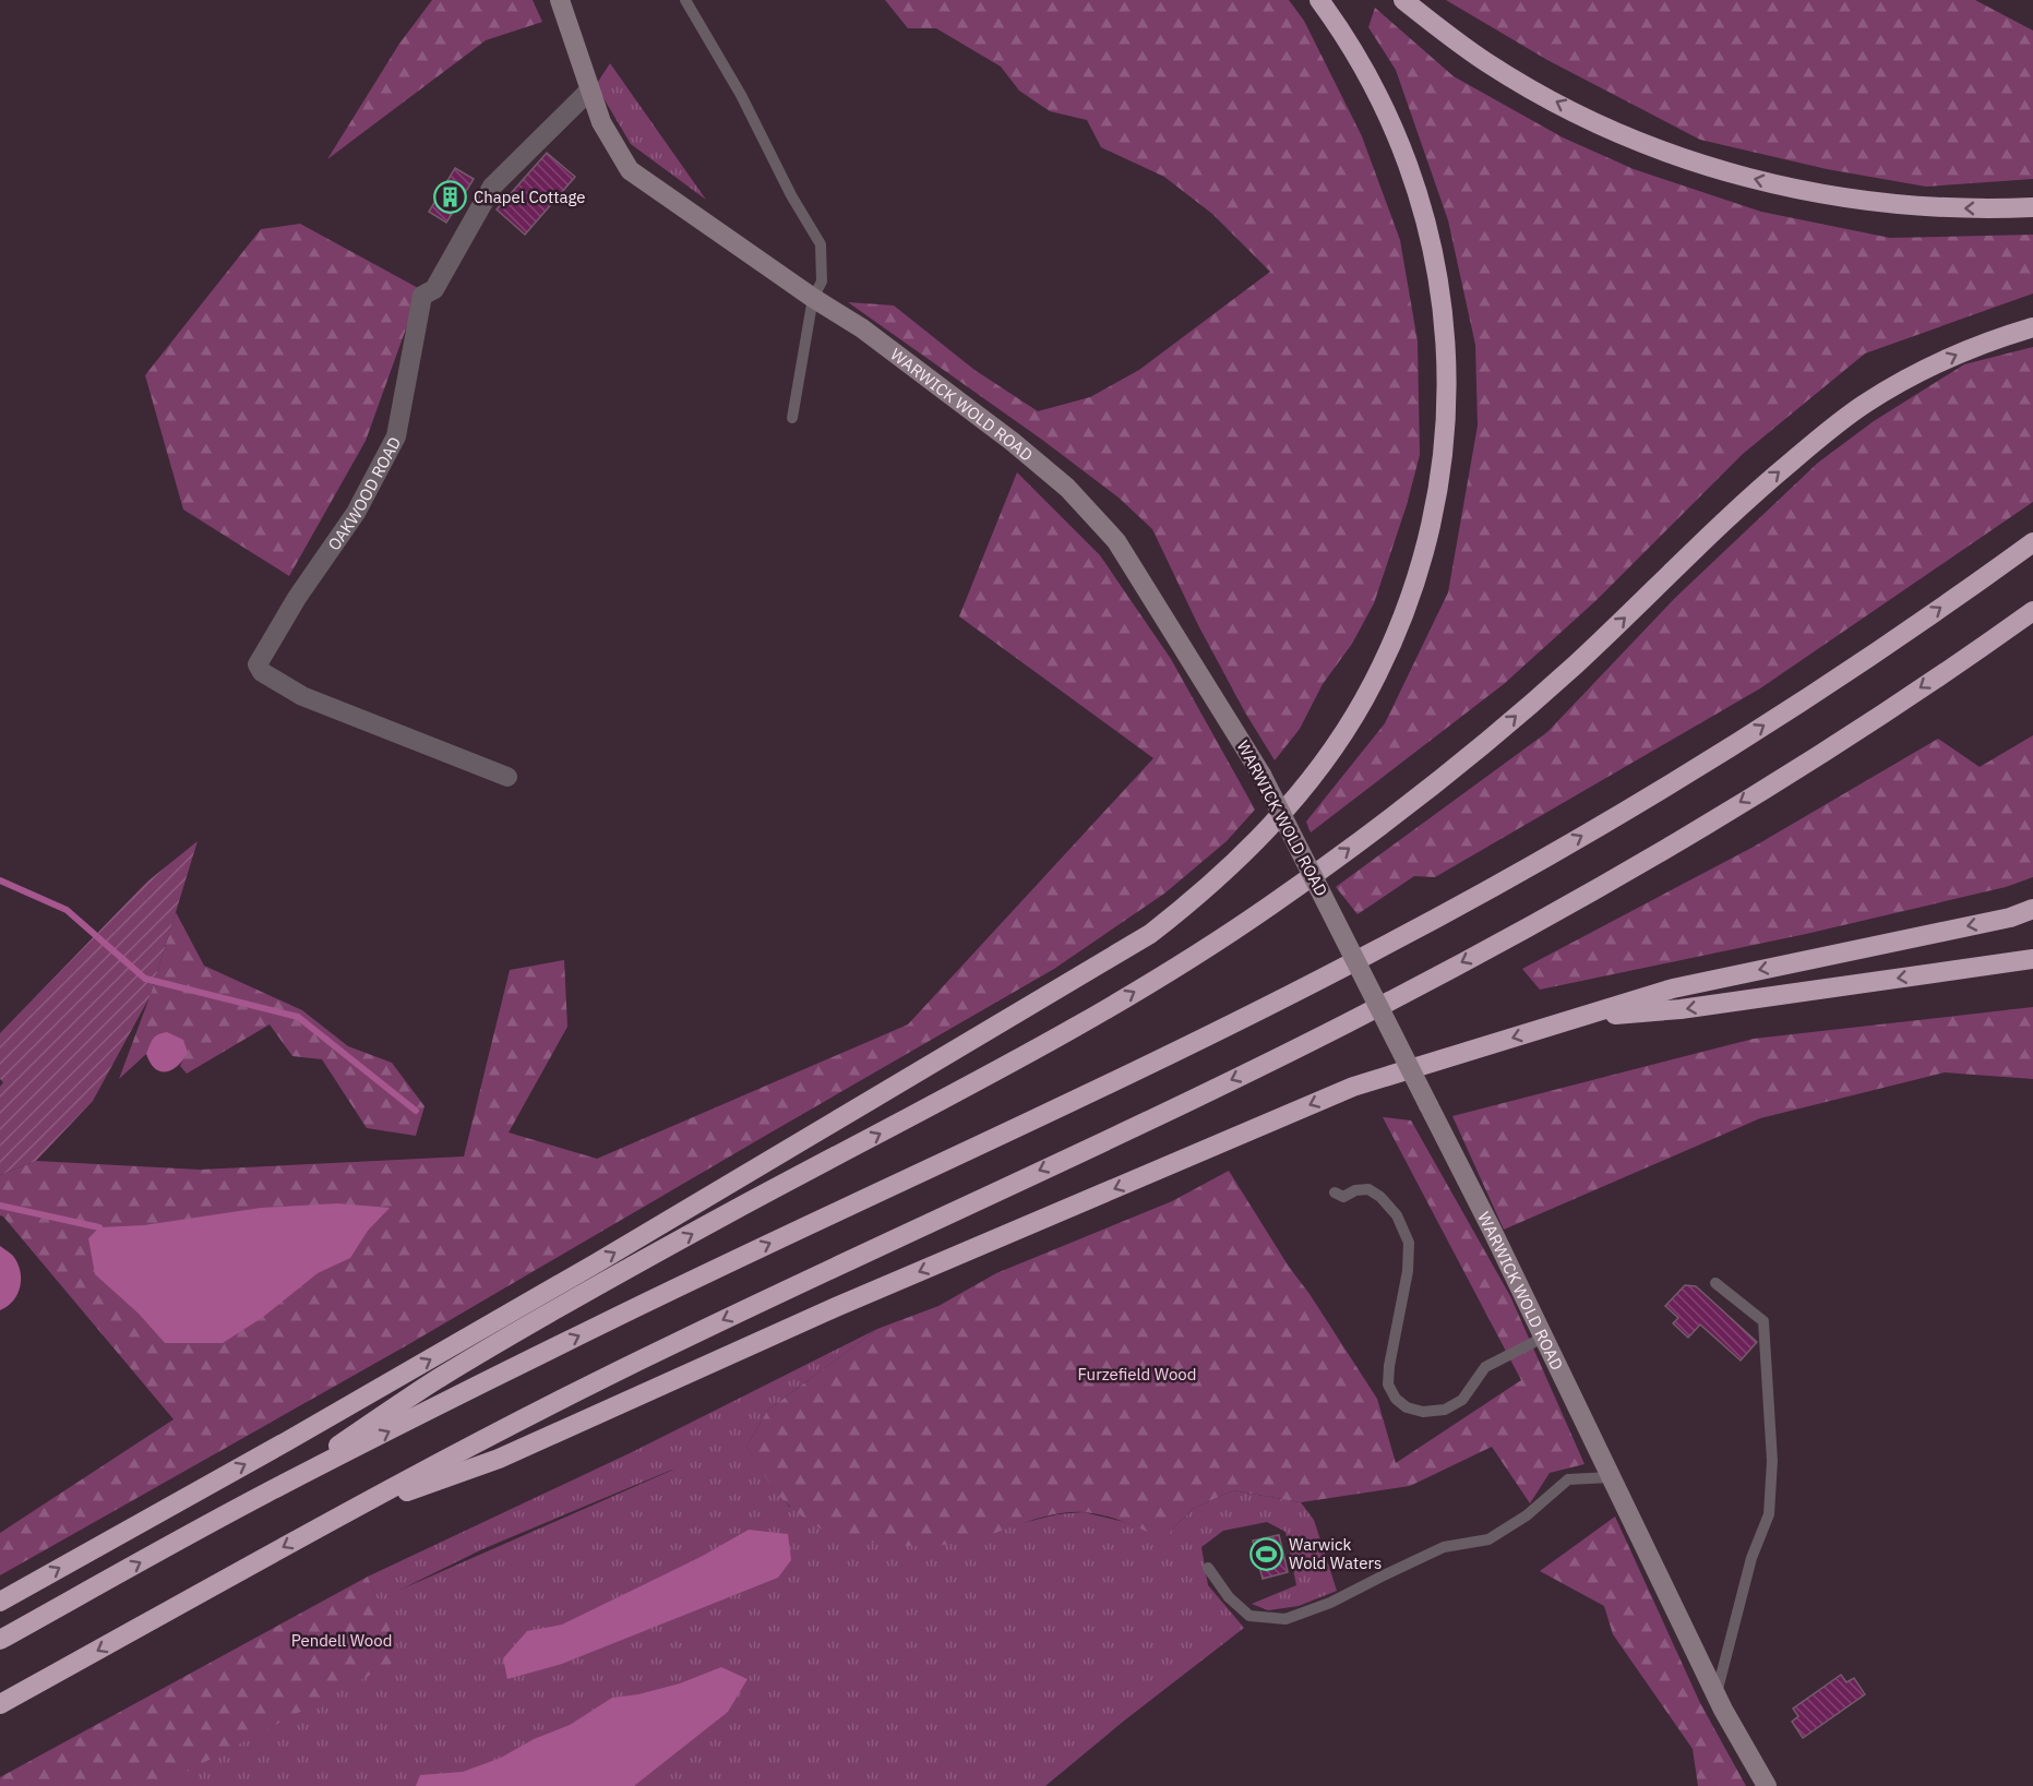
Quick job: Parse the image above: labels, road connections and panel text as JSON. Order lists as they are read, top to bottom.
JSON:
{
  "streets": {
    "street": ["WARWICK WOLD ROAD", "OAKWOOD ROAD"]
  },
  "crossings": [
    ["WARWICK WOLD ROAD", "OAKWOOD ROAD"]
  ],
  "parks": ["Furzefield Wood", "Pendell Wood"],
  "places": {
    "building": ["Chapel Cottage"],
    "sports": ["Warwick Wold Waters"]
  }
}
